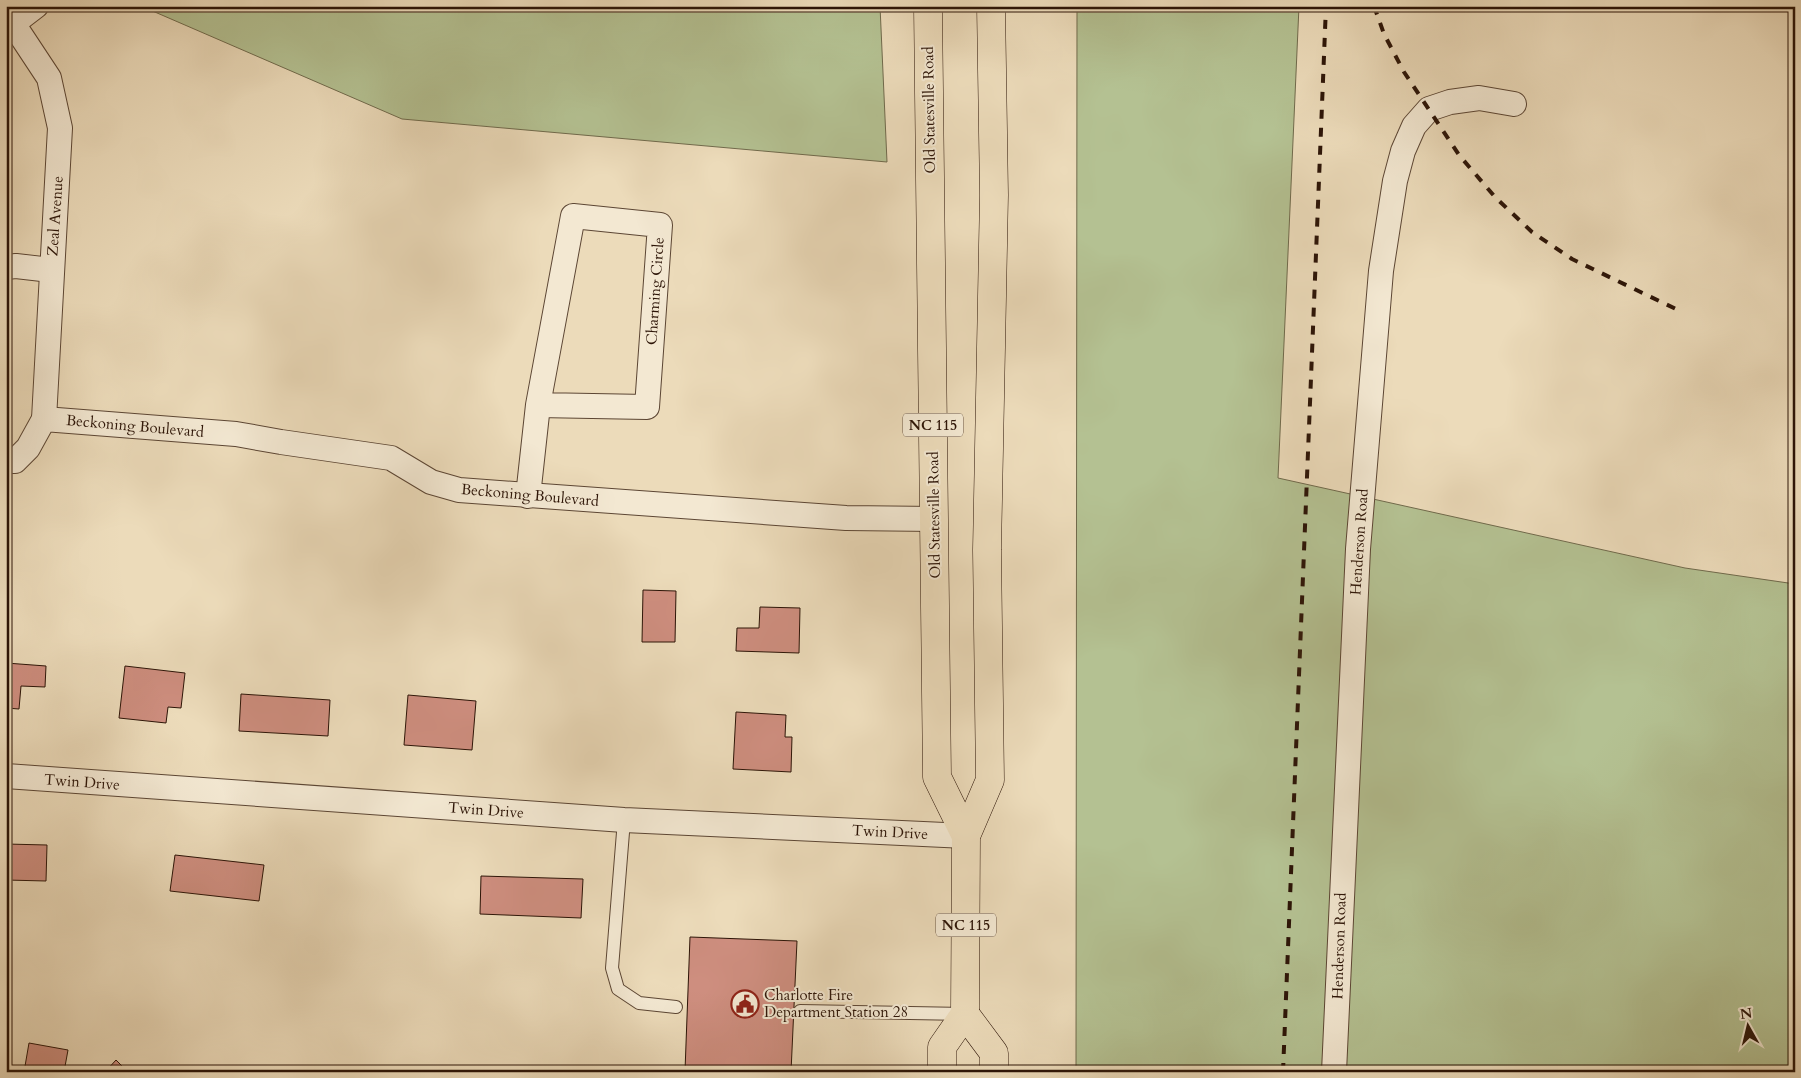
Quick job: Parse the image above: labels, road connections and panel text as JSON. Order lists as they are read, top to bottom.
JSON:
{
  "streets": {
    "main road": ["Old Statesville Road", "NC 115"],
    "street": [
      "Zeal Avenue",
      "Charming Circle",
      "Beckoning Boulevard",
      "Henderson Road",
      "Twin Drive"
    ]
  },
  "crossings": [
    ["Old Statesville Road", "Beckoning Boulevard"],
    ["Old Statesville Road", "Twin Drive"],
    ["Zeal Avenue", "Beckoning Boulevard"],
    ["Charming Circle", "Beckoning Boulevard"]
  ],
  "places": {
    "public building": ["Charlotte Fire Department Station 28"]
  },
  "north": "top"
}
